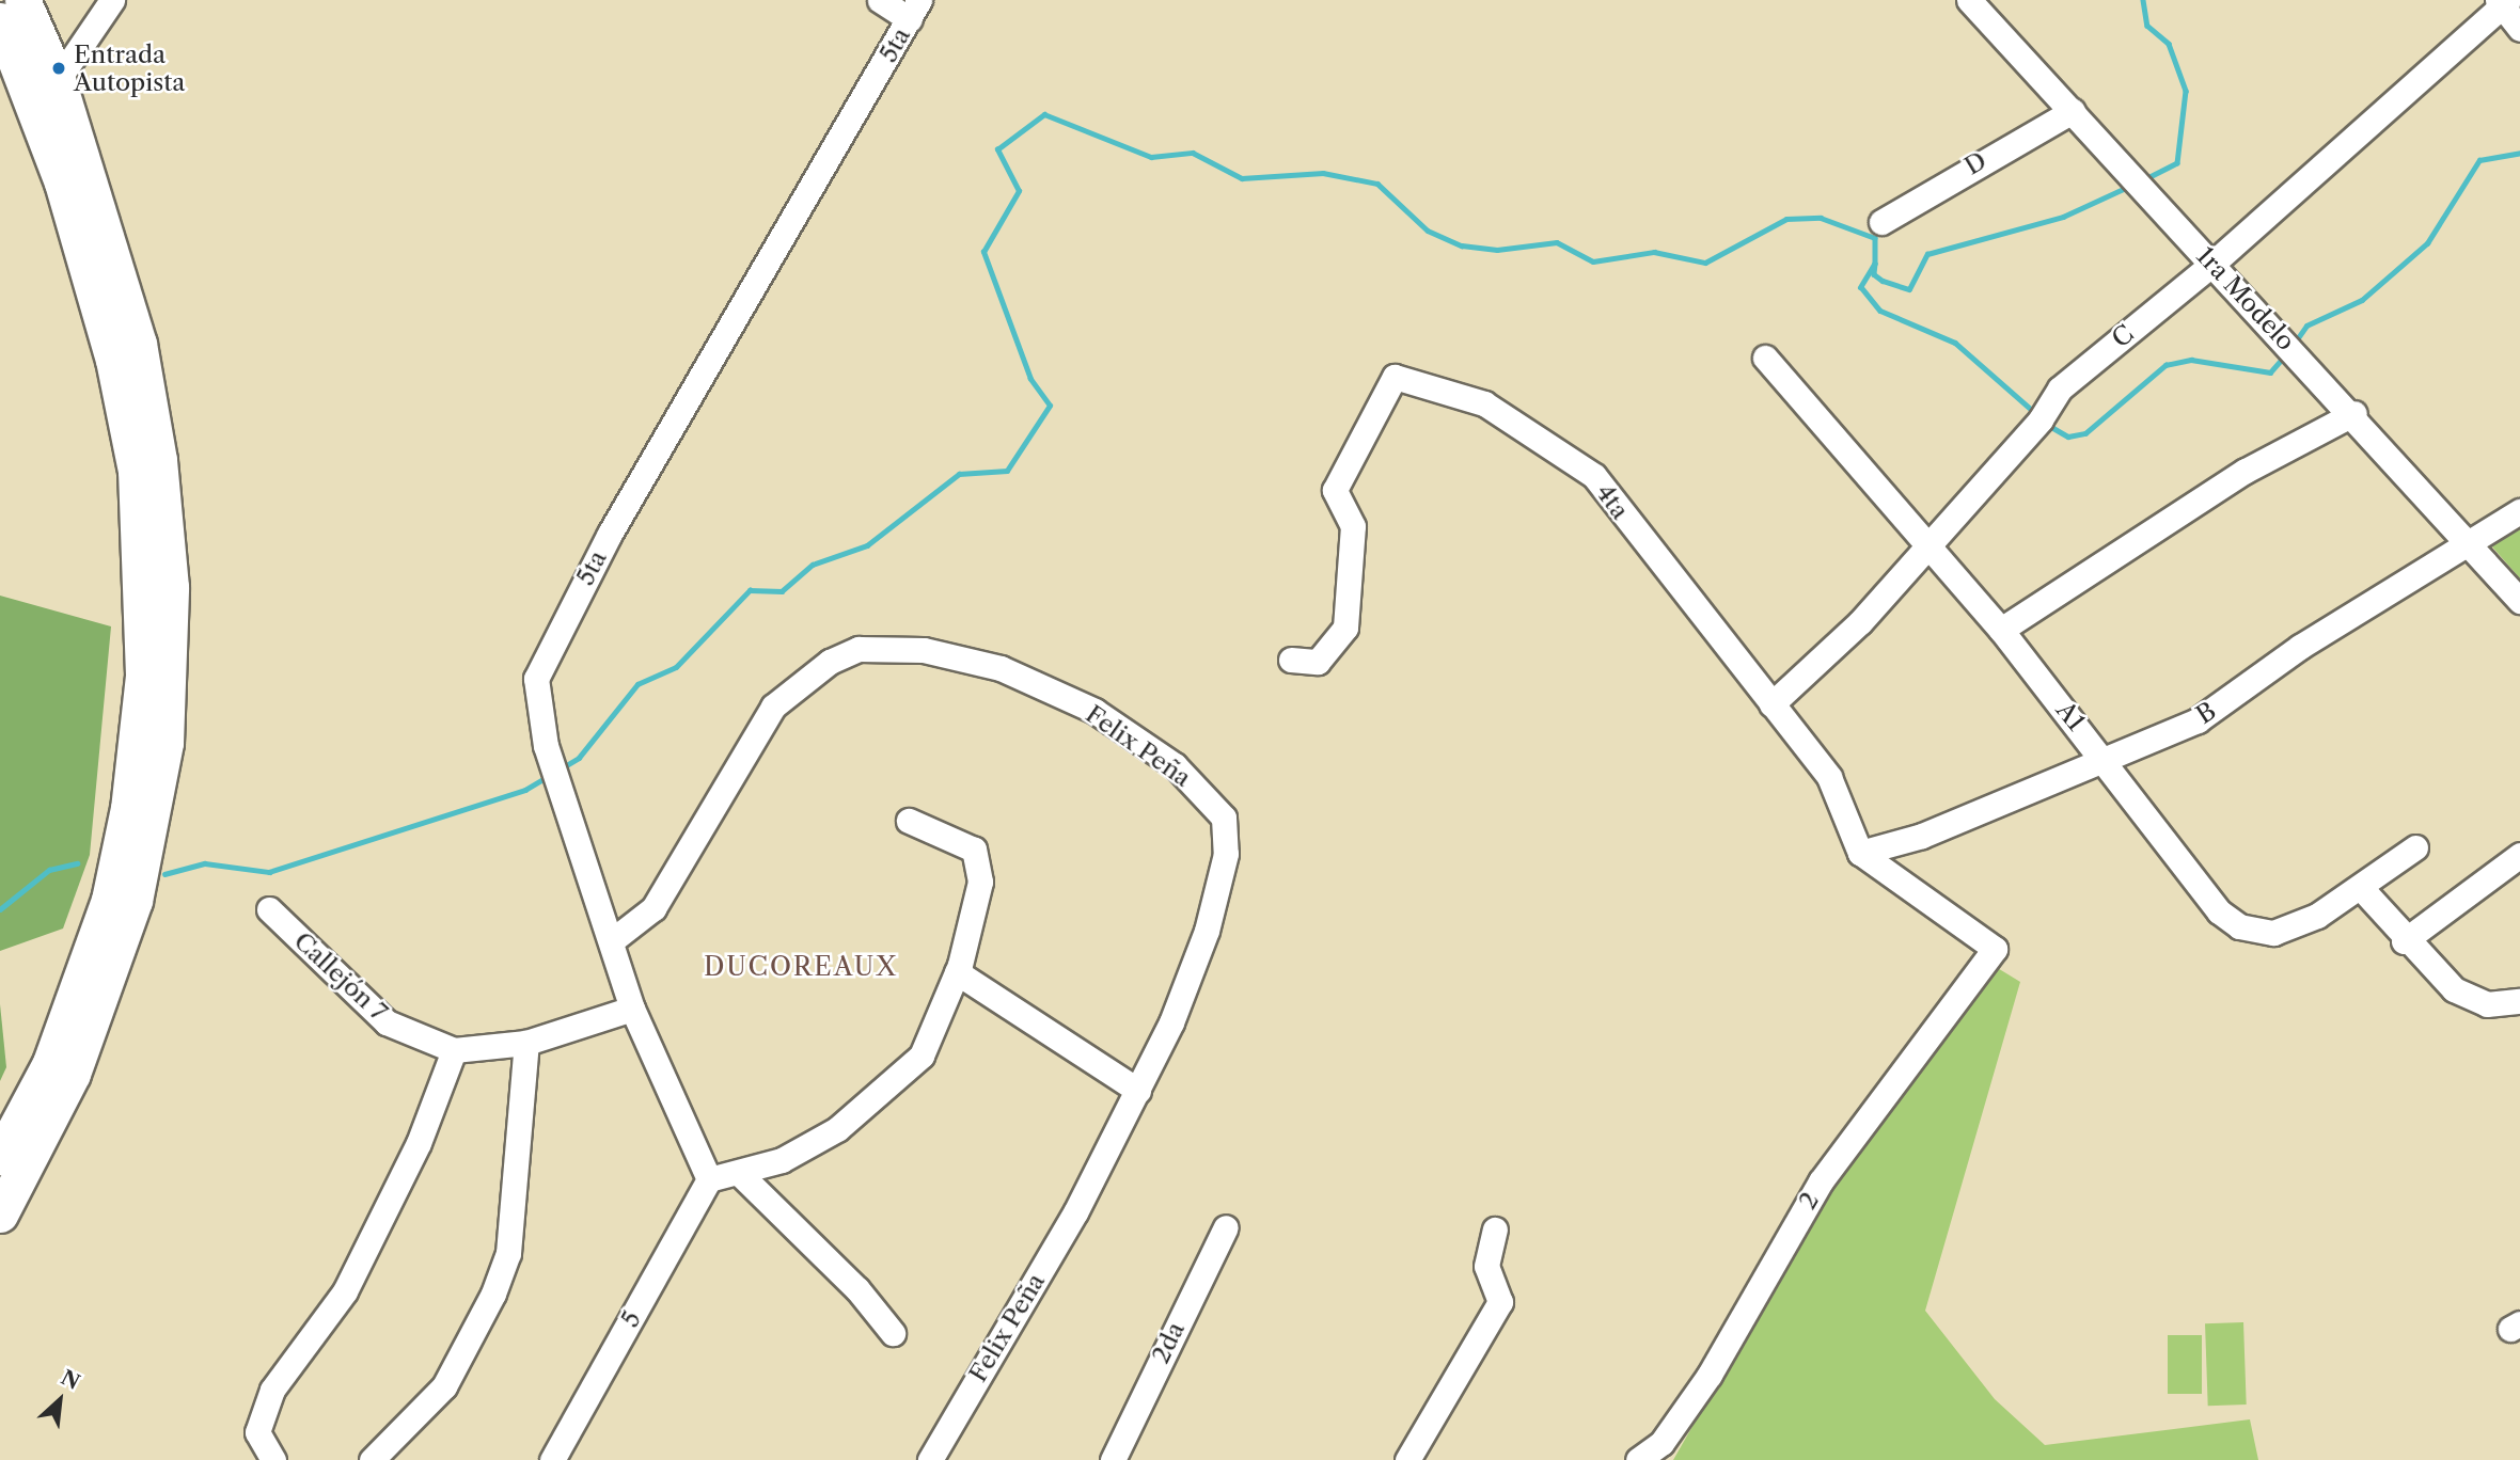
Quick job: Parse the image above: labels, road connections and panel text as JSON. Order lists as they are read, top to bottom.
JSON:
{
  "streets": {
    "street": [
      "5ta",
      "D",
      "1ra Modelo",
      "C",
      "4ta",
      "B",
      "A1",
      "Felix Peña",
      "Callejón 7",
      "2",
      "5",
      "2da"
    ]
  },
  "crossings": [
    ["5ta", "Felix Peña"],
    ["5ta", "Callejón 7"],
    ["5ta", "5"],
    ["D", "1ra Modelo"],
    ["1ra Modelo", "C"],
    ["1ra Modelo", "B"],
    ["C", "4ta"],
    ["C", "A1"],
    ["4ta", "B"],
    ["4ta", "2"],
    ["B", "A1"],
    ["B", "2"]
  ],
  "districts": ["DUCOREAUX"],
  "places": ["Entrada Autopista"],
  "north": "top right"
}
